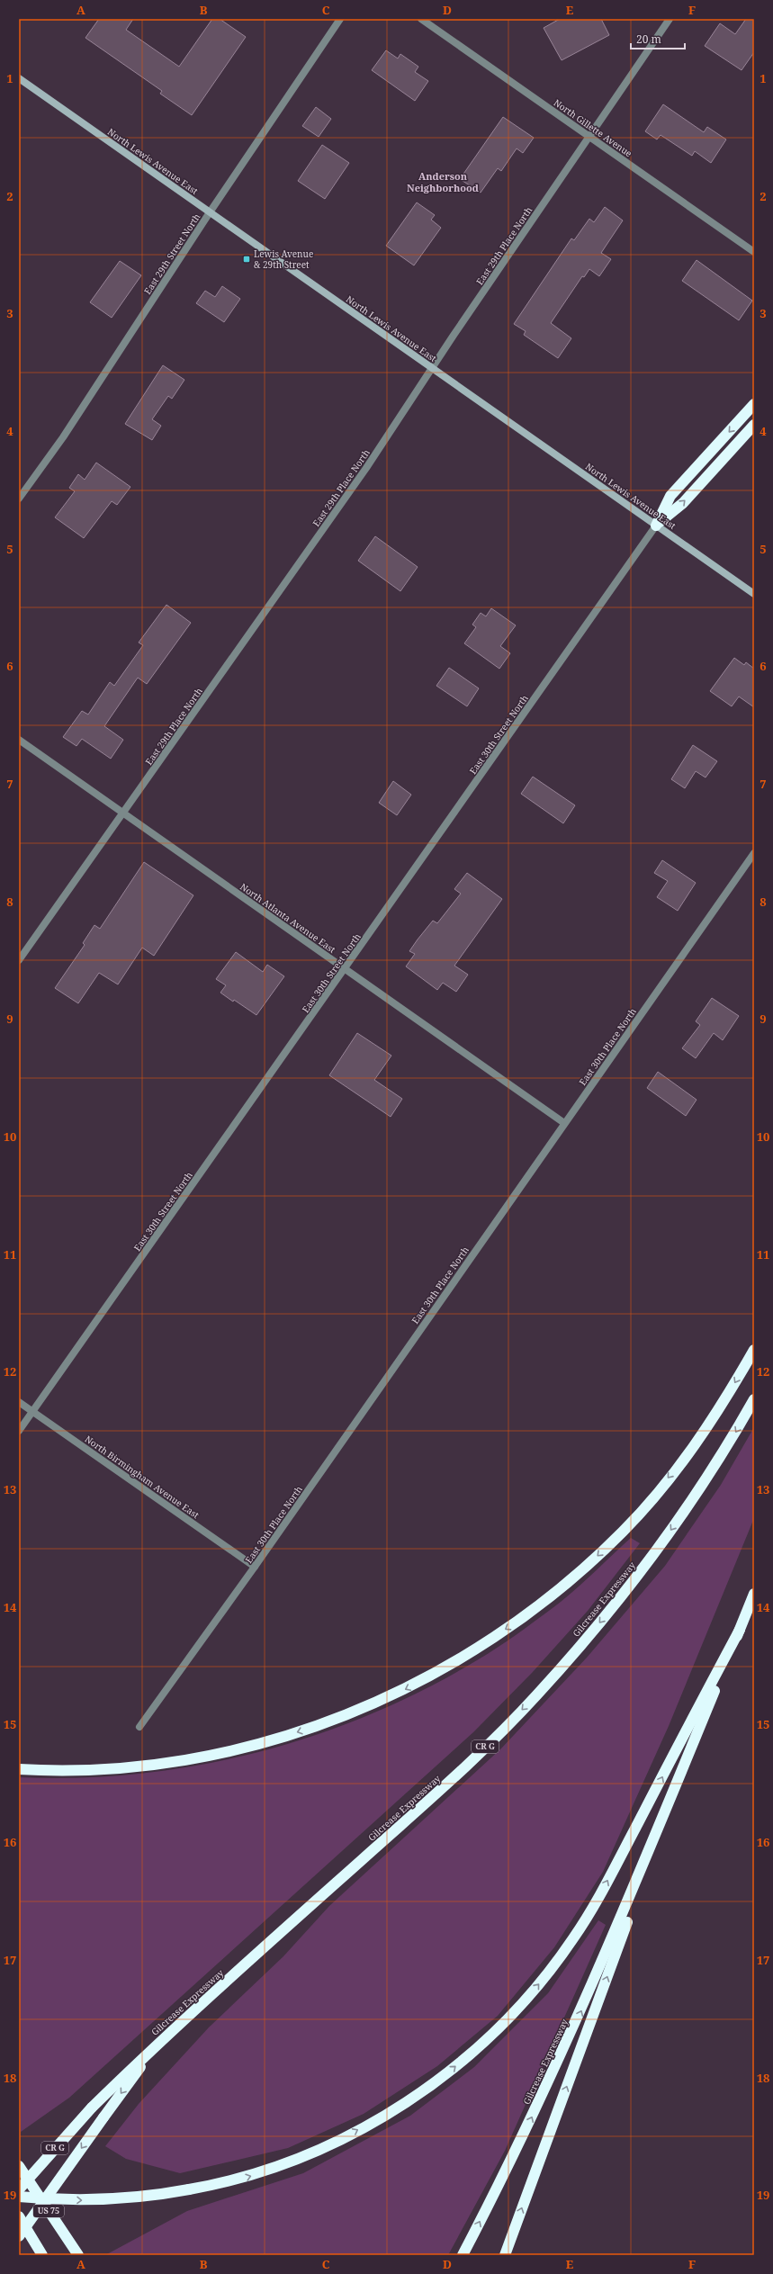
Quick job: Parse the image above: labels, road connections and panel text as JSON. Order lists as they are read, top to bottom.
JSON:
{
  "streets": {
    "highway": ["Gilcrease Expressway", "CR G", "US 75"],
    "main road": ["North Lewis Avenue East"],
    "street": [
      "North Gillette Avenue",
      "East 29th Place North",
      "East 29th Street North",
      "East 30th Street North",
      "North Atlanta Avenue East",
      "East 30th Place North",
      "North Birmingham Avenue East"
    ]
  },
  "crossings": [
    ["North Gillette Avenue", "East 29th Place North"],
    ["North Lewis Avenue East", "East 29th Place North"],
    ["North Lewis Avenue East", "East 29th Street North"],
    ["North Lewis Avenue East", "East 30th Street North"],
    ["East 29th Place North", "North Atlanta Avenue East"],
    ["East 30th Street North", "North Atlanta Avenue East"],
    ["East 30th Street North", "North Birmingham Avenue East"],
    ["North Atlanta Avenue East", "East 30th Place North"],
    ["East 30th Place North", "North Birmingham Avenue East"]
  ],
  "districts": ["Anderson Neighborhood"],
  "places": {
    "transit": ["Lewis Avenue & 29th Street"]
  },
  "scale_bar": "20 m",
  "grid": {
    "columns": [
      "A",
      "B",
      "C",
      "D",
      "E",
      "F"
    ],
    "rows": [
      "1",
      "2",
      "3",
      "4",
      "5",
      "6",
      "7",
      "8",
      "9",
      "10",
      "11",
      "12",
      "13",
      "14",
      "15",
      "16",
      "17",
      "18",
      "19"
    ]
  }
}
